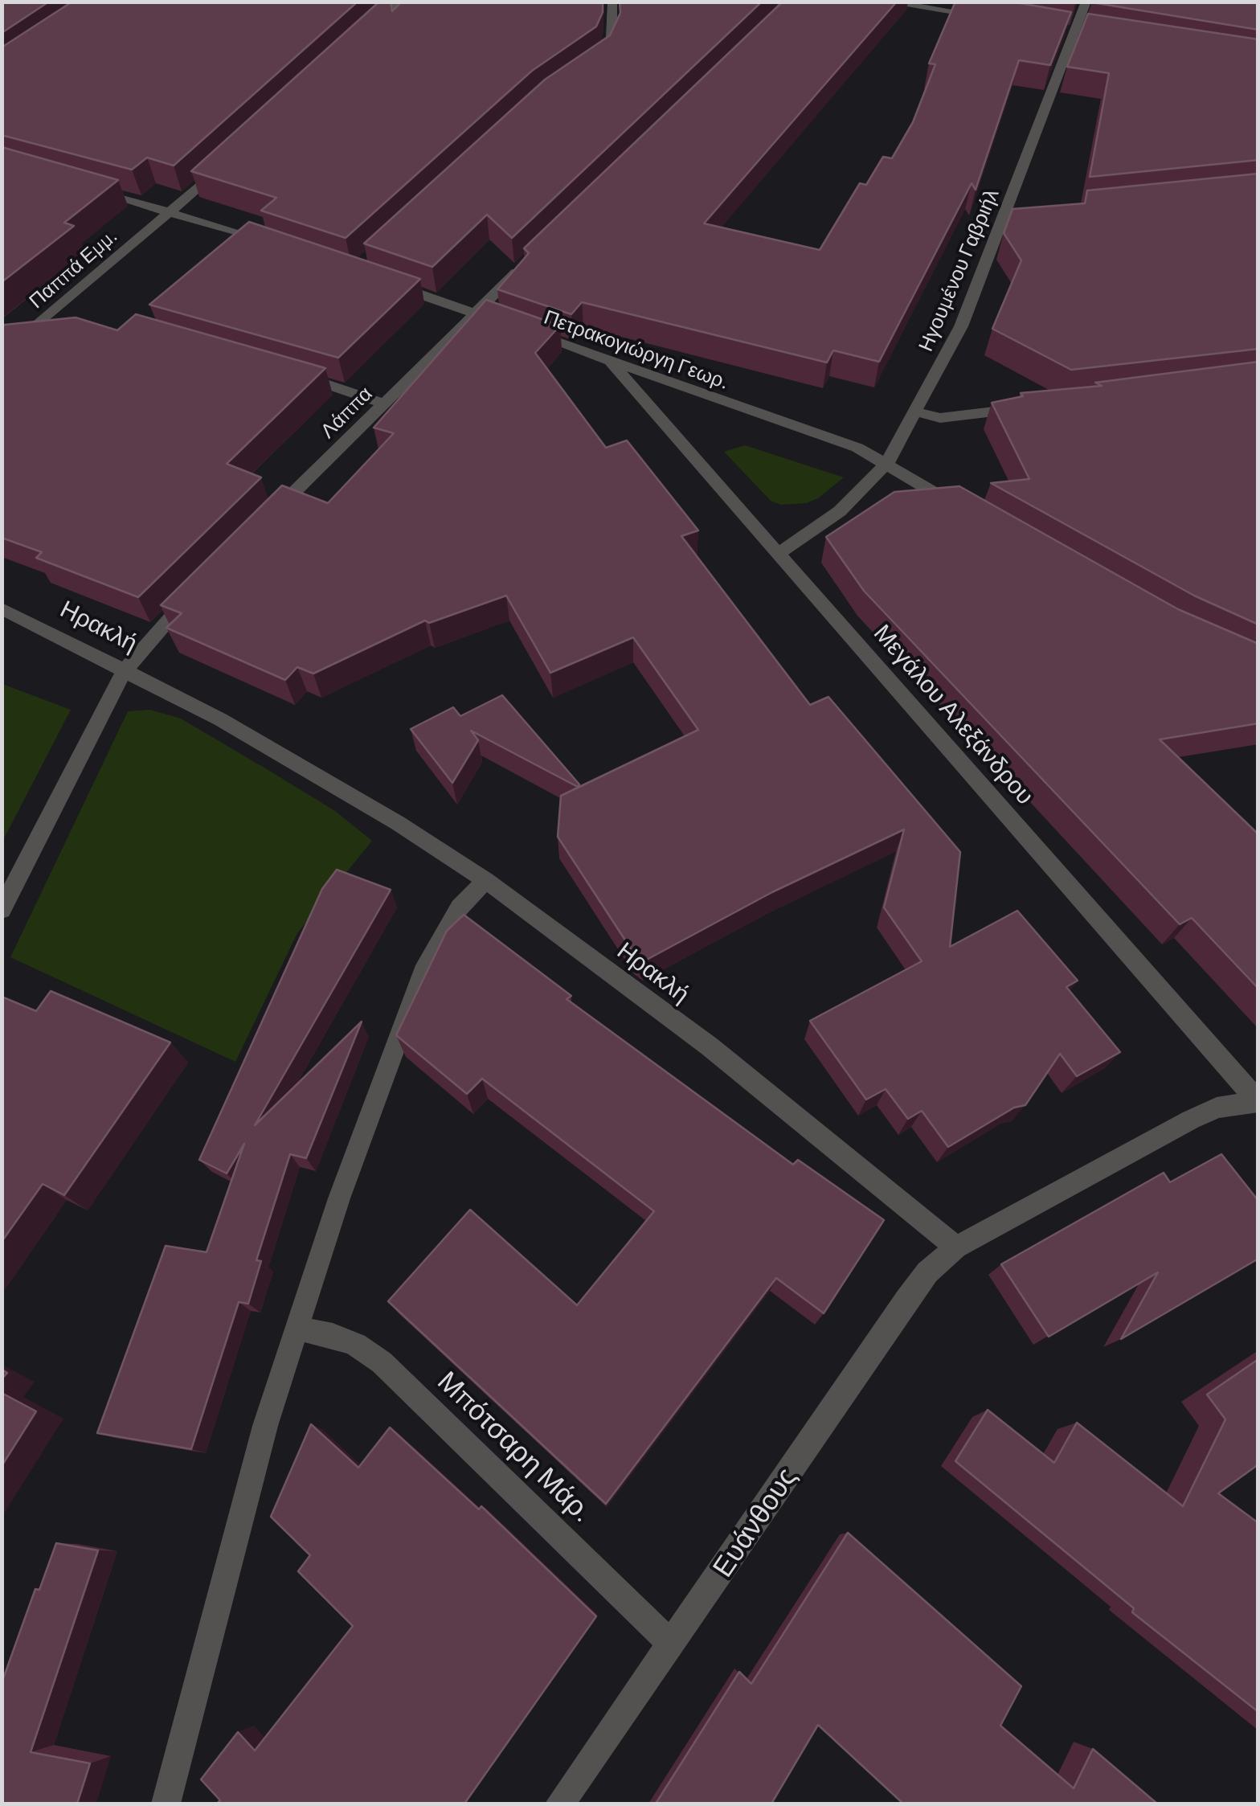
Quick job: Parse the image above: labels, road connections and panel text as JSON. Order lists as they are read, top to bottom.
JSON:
{
  "streets": {
    "street": [
      "Παππά Εμμ.",
      "Ηγουμένου Γαβριήλ",
      "Πετρακογιώργη Γεωρ.",
      "Λάππα",
      "Ηρακλή",
      "Μεγάλου Αλεξάνδρου",
      "Μπότσαρη Μάρ.",
      "Ευάνθους"
    ]
  },
  "crossings": [
    ["Ηγουμένου Γαβριήλ", "Πετρακογιώργη Γεωρ."],
    ["Ηγουμένου Γαβριήλ", "Μεγάλου Αλεξάνδρου"],
    ["Πετρακογιώργη Γεωρ.", "Λάππα"],
    ["Πετρακογιώργη Γεωρ.", "Μεγάλου Αλεξάνδρου"],
    ["Ηρακλή", "Ευάνθους"],
    ["Μπότσαρη Μάρ.", "Ευάνθους"]
  ]
}
